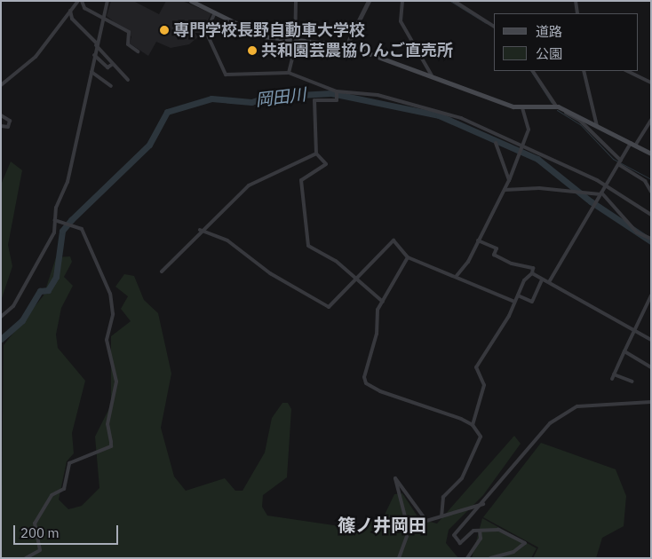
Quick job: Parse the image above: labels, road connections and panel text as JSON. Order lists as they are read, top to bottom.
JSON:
{
  "districts": ["篠ノ井岡田"],
  "water": ["岡田川"],
  "places": ["専門学校長野自動車大学校", "共和園芸農協りんご直売所"],
  "legend": ["道路", "公園"],
  "scale_bar": "200 m"
}
